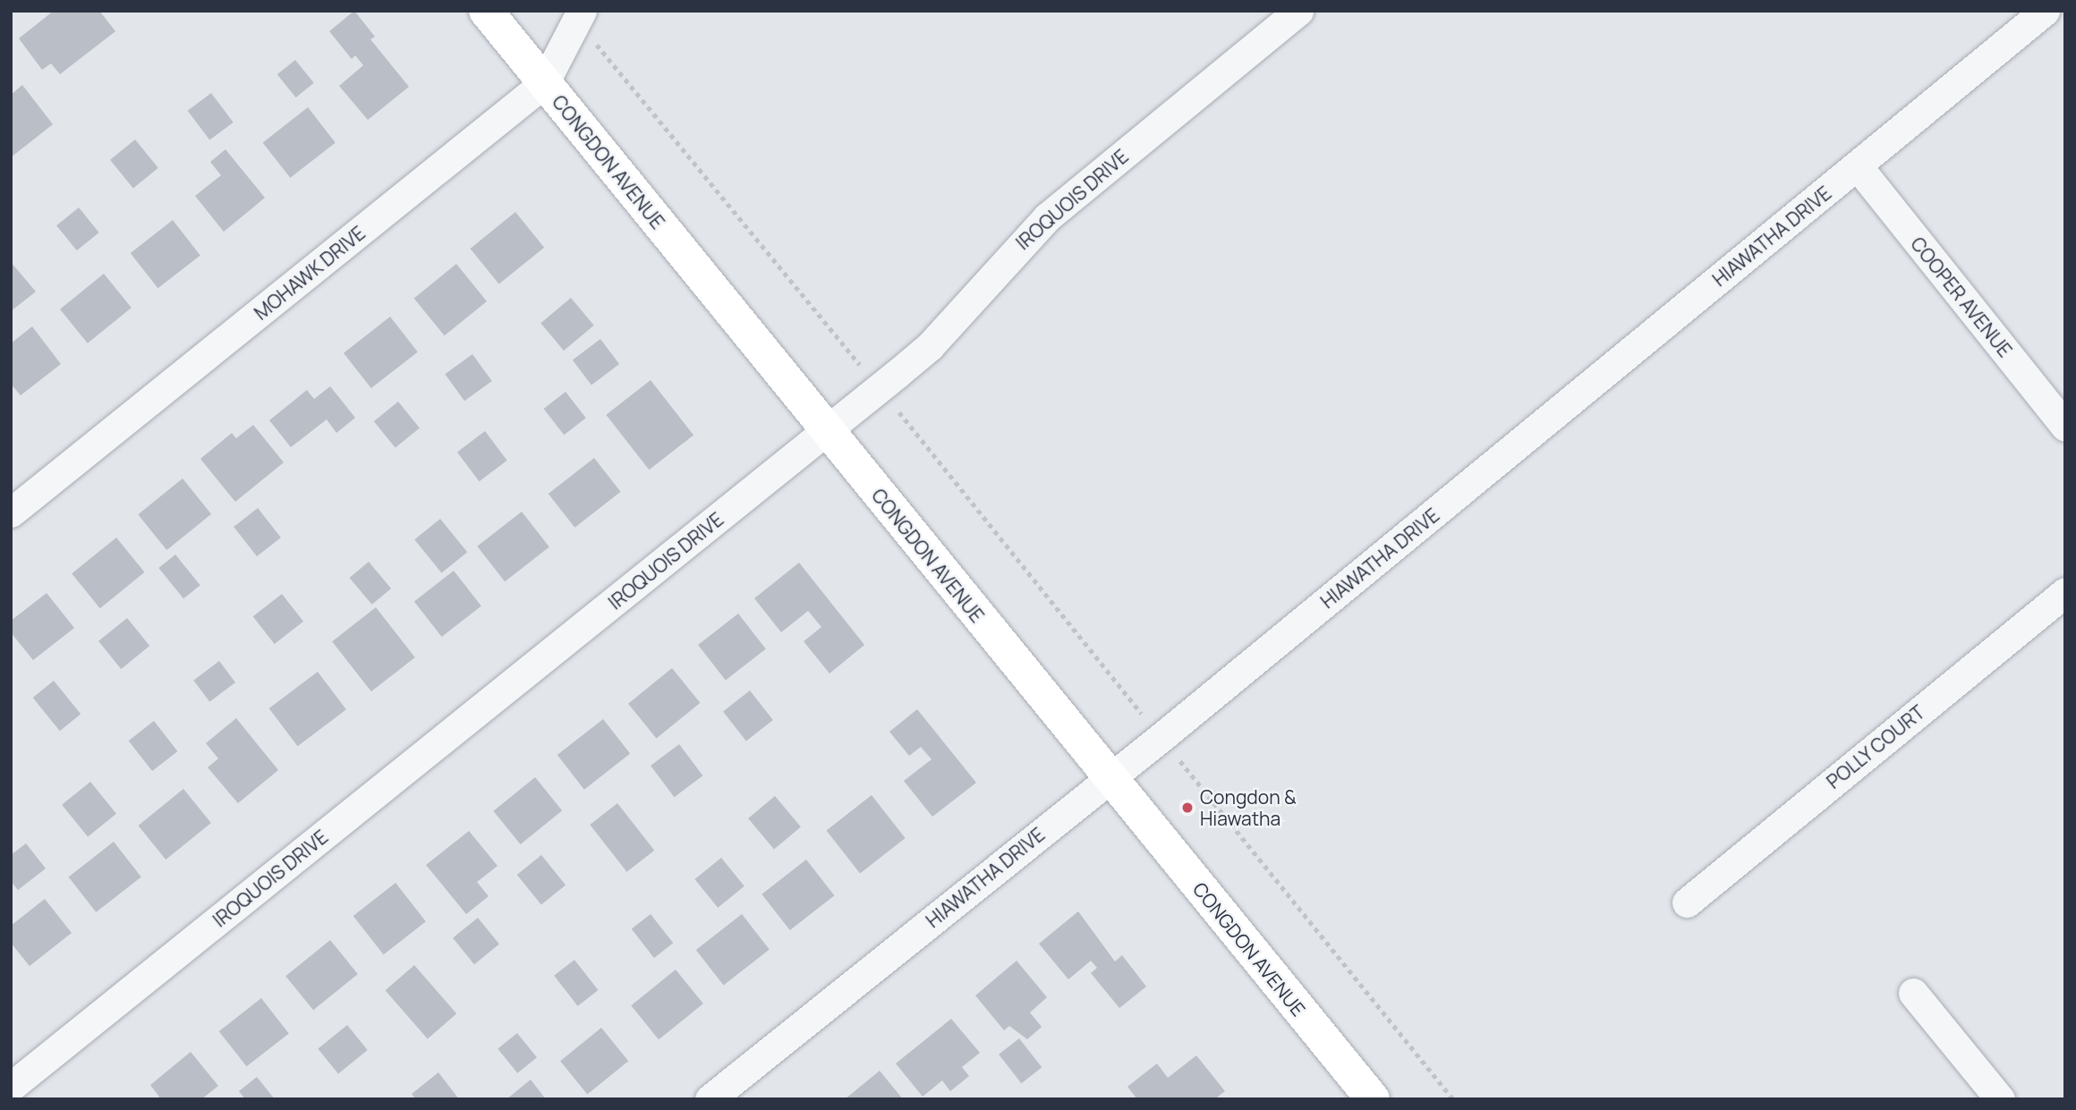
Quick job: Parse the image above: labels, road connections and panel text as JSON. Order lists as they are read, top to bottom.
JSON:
{
  "streets": {
    "street": [
      "CONGDON AVENUE",
      "IROQUOIS DRIVE",
      "HIAWATHA DRIVE",
      "MOHAWK DRIVE",
      "COOPER AVENUE",
      "POLLY COURT"
    ]
  },
  "crossings": [
    ["CONGDON AVENUE", "IROQUOIS DRIVE"],
    ["CONGDON AVENUE", "HIAWATHA DRIVE"],
    ["CONGDON AVENUE", "MOHAWK DRIVE"],
    ["HIAWATHA DRIVE", "COOPER AVENUE"]
  ],
  "places": ["Congdon & Hiawatha"]
}
